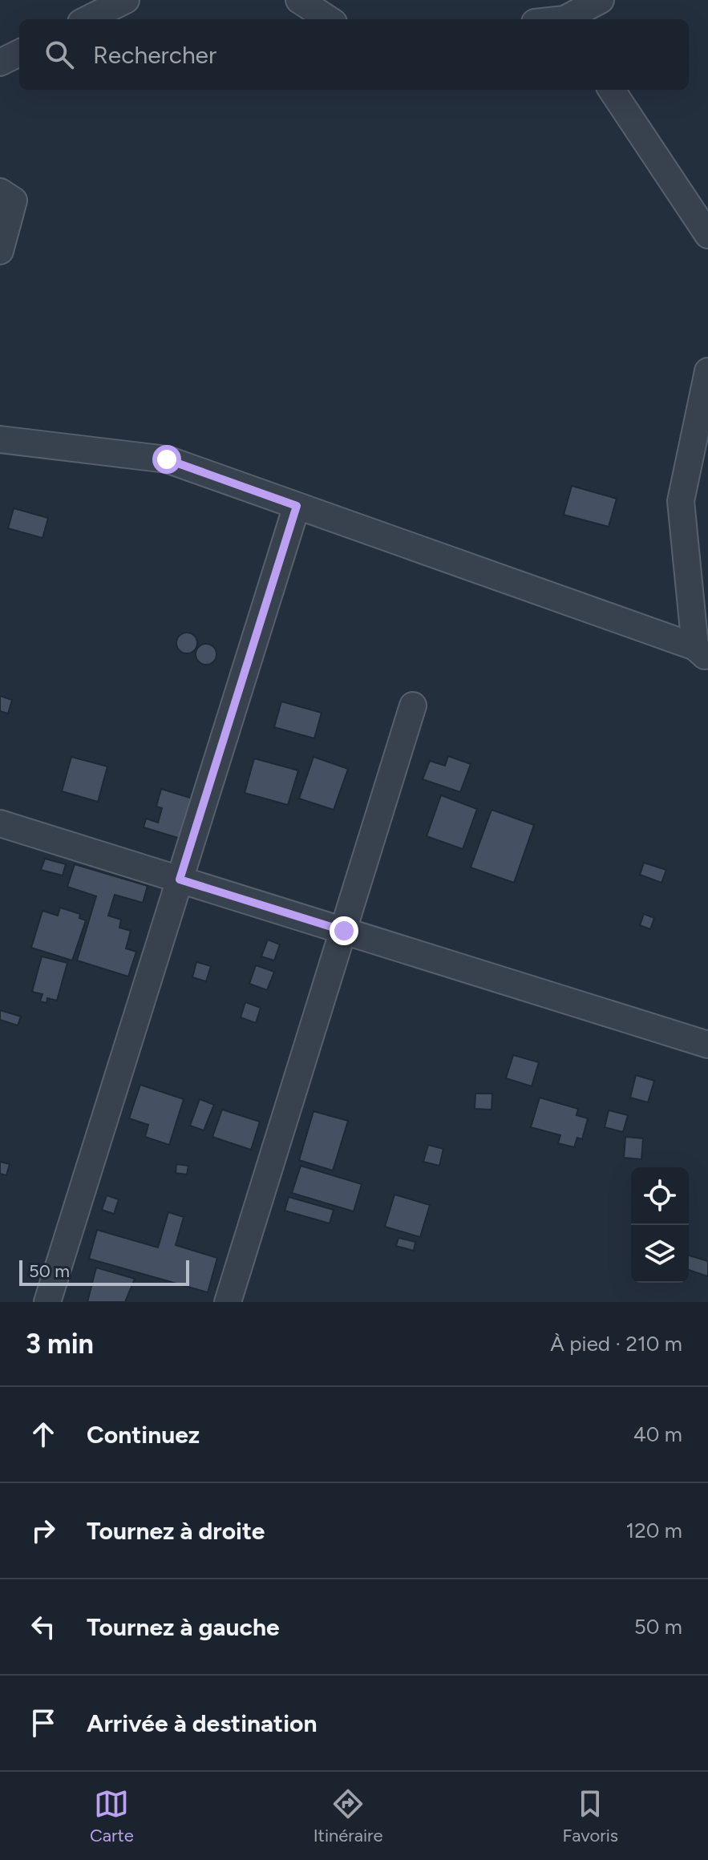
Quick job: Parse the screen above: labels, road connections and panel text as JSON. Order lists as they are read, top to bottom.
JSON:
{
  "scale_bar": "50 m",
  "page": {
    "search": "Rechercher",
    "scale": "50 m",
    "heading": ["3 min", "À pied · 210 m"],
    "list": [
      ["Continuez", "40 m"],
      ["Tournez à droite", "120 m"],
      ["Tournez à gauche", "50 m"],
      "Arrivée à destination"
    ],
    "nav": ["Carte", "Itinéraire", "Favoris"]
  }
}
